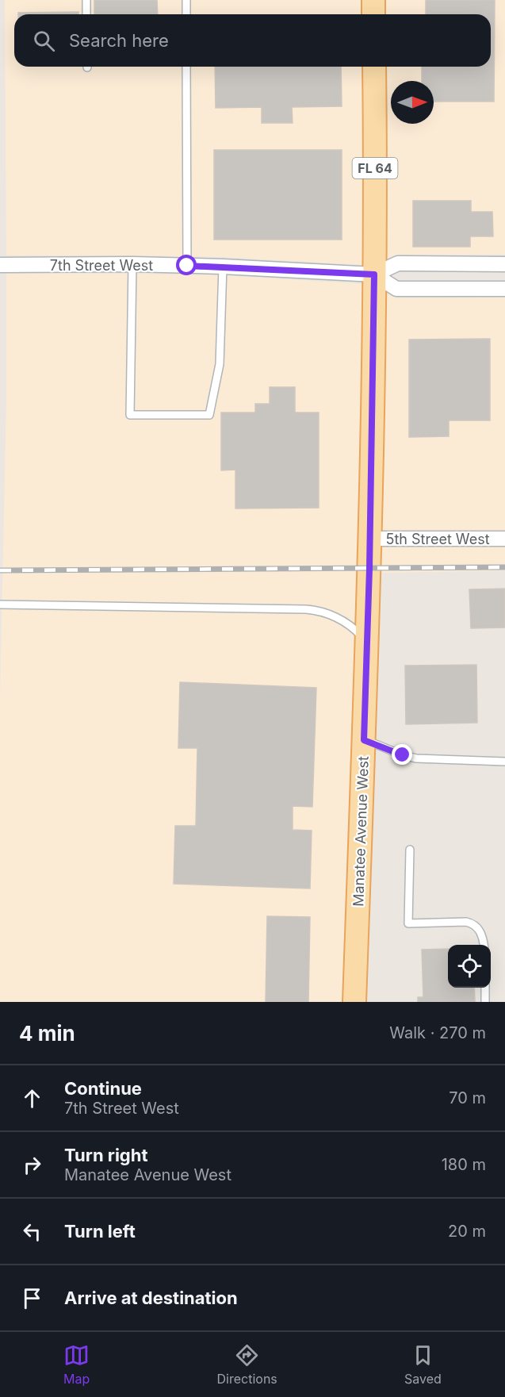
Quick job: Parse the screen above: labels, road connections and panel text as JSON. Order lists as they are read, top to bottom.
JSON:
{
  "streets": {
    "main road": ["FL 64", "Manatee Avenue West"],
    "street": ["7th Street West", "5th Street West"]
  },
  "crossings": [
    ["7th Street West", "Manatee Avenue West"],
    ["5th Street West", "Manatee Avenue West"]
  ],
  "north": "right",
  "page": {
    "search": "Search here",
    "heading": ["4 min", "Walk · 270 m"],
    "list": [
      ["Continue", "7th Street West", "70 m"],
      ["Turn right", "Manatee Avenue West", "180 m"],
      ["Turn left", "20 m"],
      "Arrive at destination"
    ],
    "nav": ["Map", "Directions", "Saved"]
  }
}
